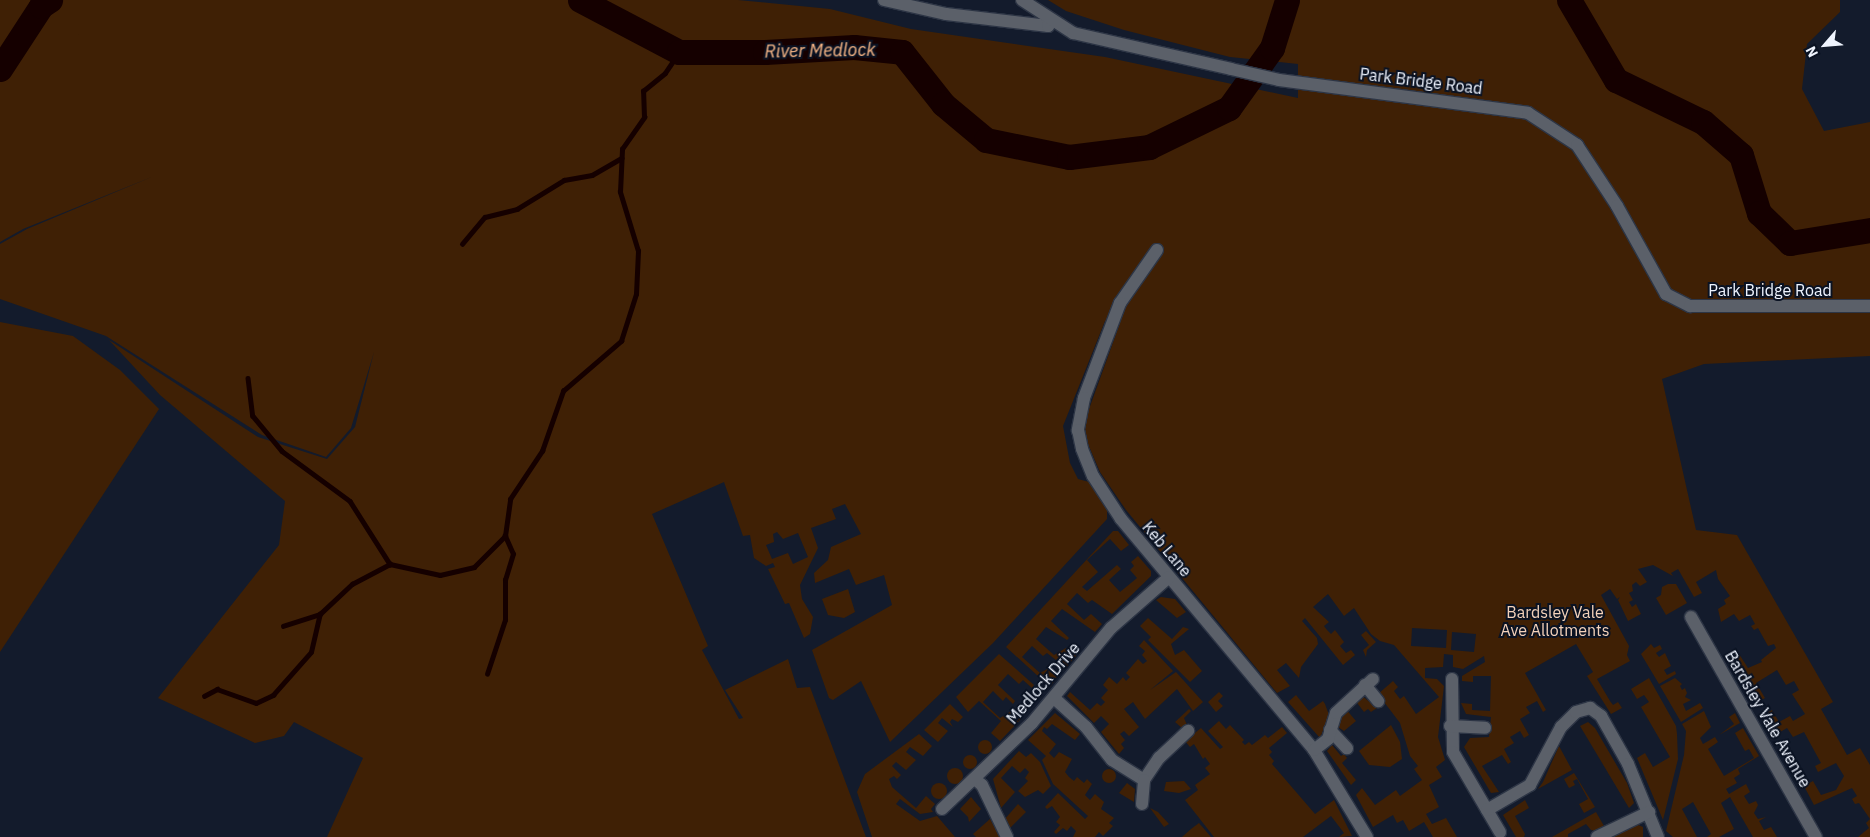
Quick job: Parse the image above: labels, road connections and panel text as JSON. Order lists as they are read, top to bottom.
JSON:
{
  "streets": {
    "street": [
      "Park Bridge Road",
      "Keb Lane",
      "Medlock Drive",
      "Bardsley Vale Avenue"
    ]
  },
  "crossings": [
    ["Keb Lane", "Medlock Drive"]
  ],
  "water": ["River Medlock"],
  "parks": ["Bardsley Vale Ave Allotments"],
  "north": "bottom left"
}
